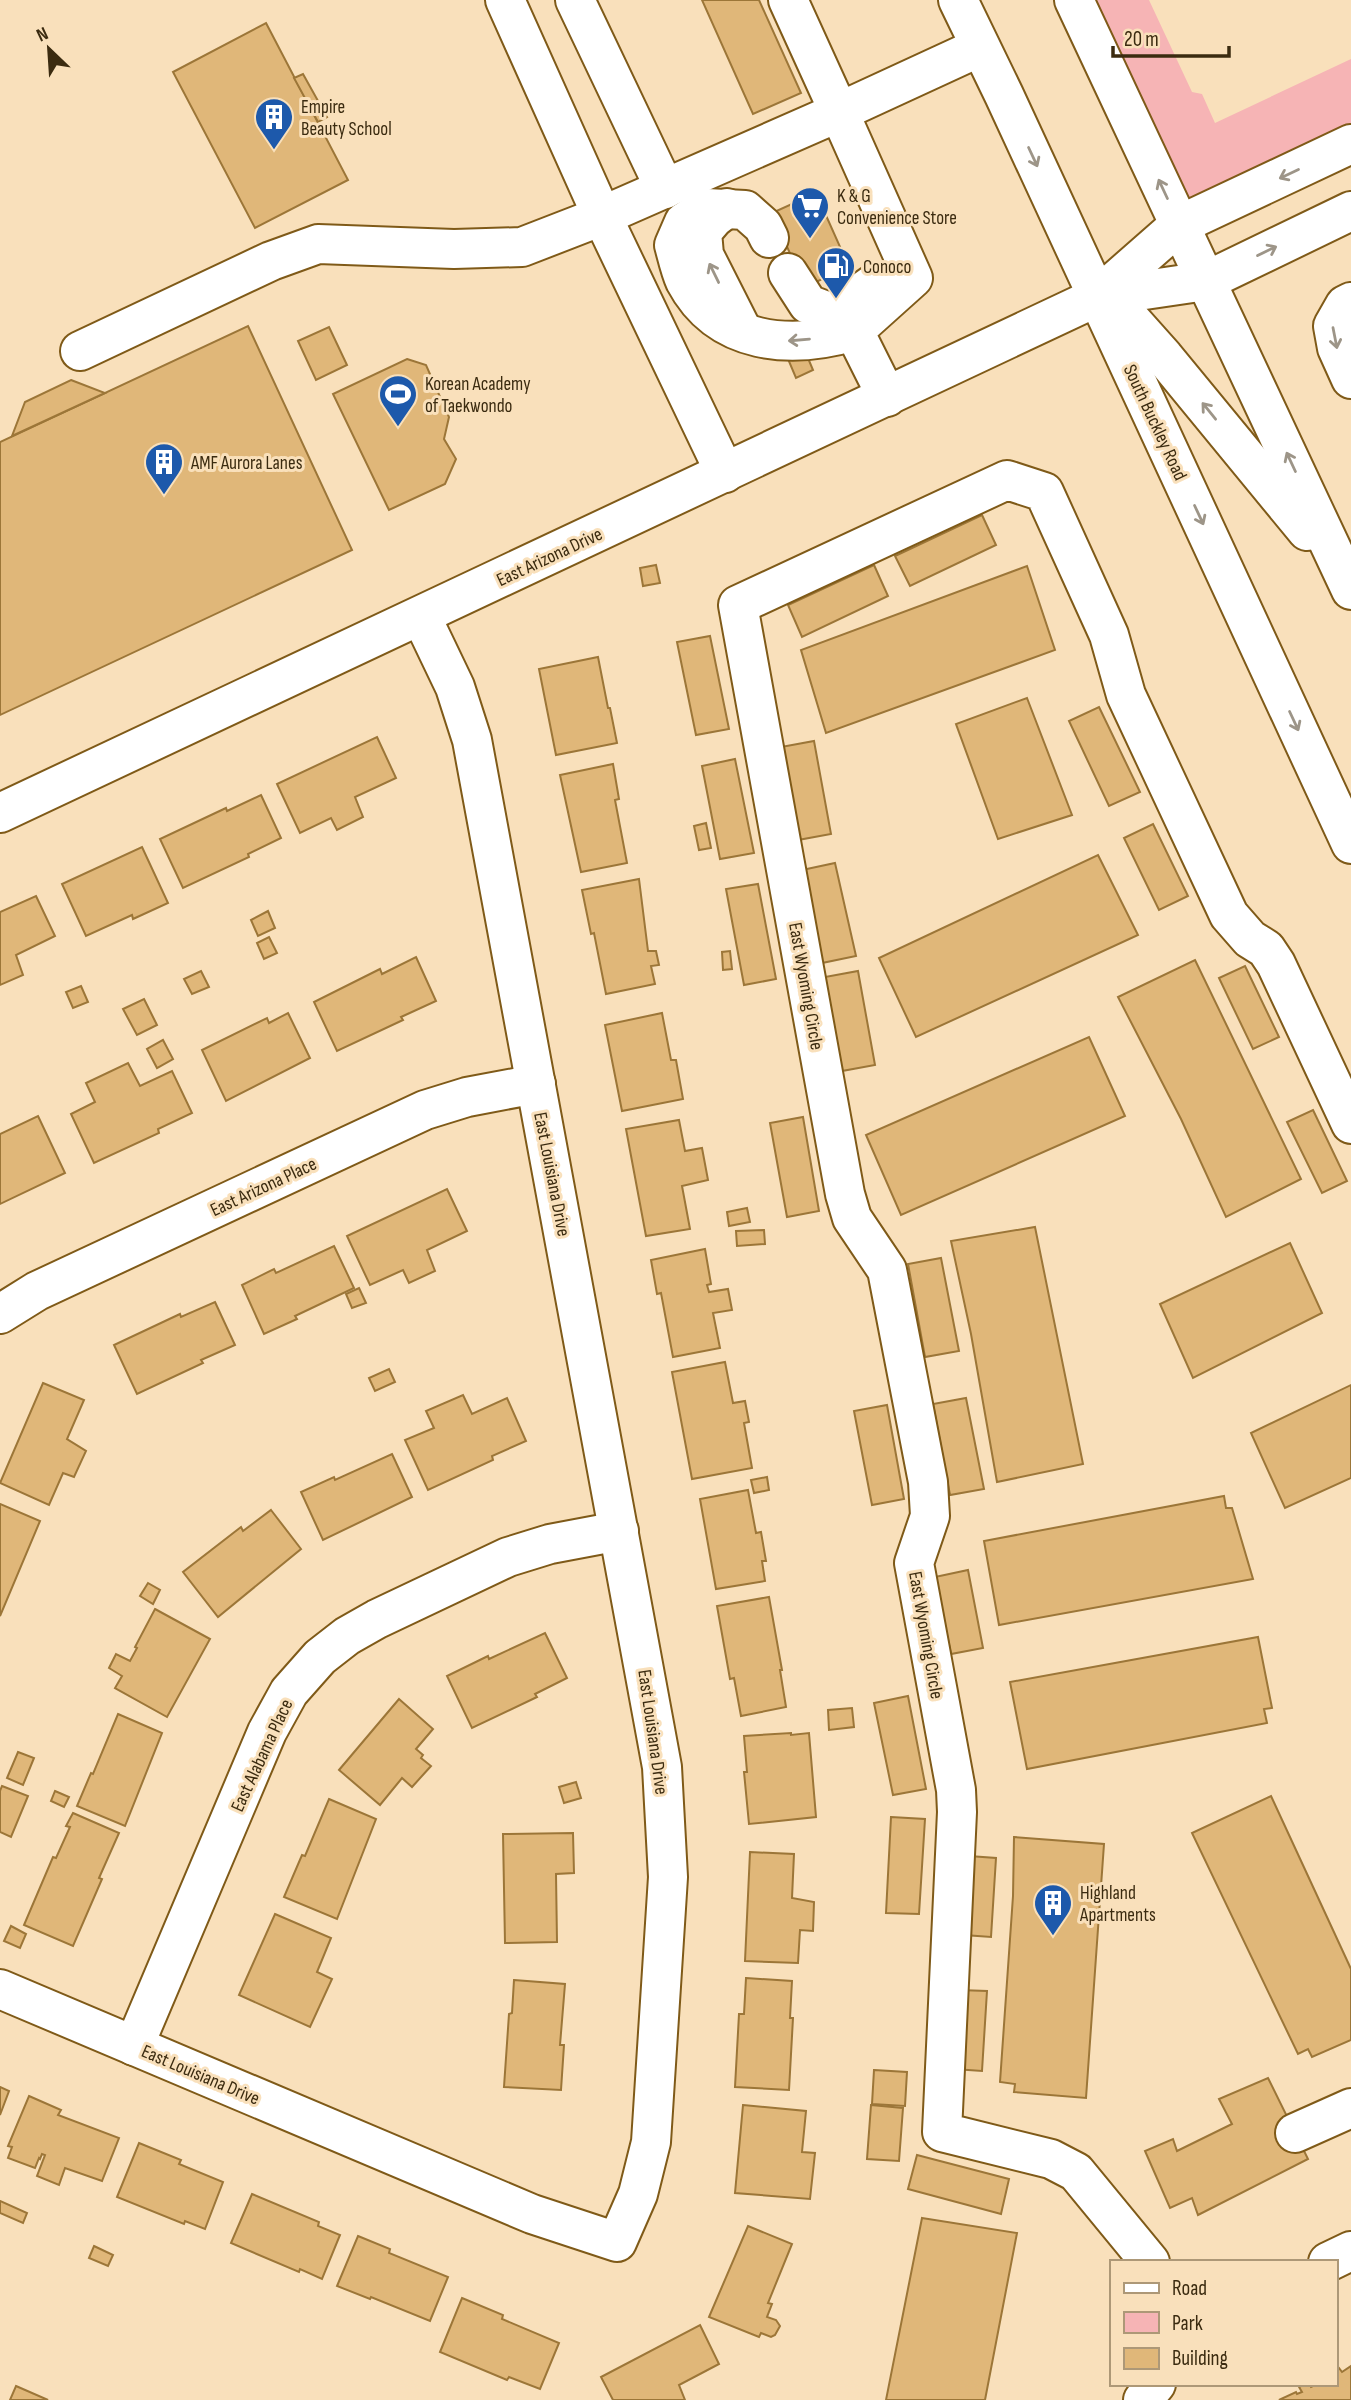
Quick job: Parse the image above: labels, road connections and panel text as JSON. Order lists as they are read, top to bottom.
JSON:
{
  "streets": {
    "street": [
      "South Buckley Road",
      "East Arizona Drive",
      "East Wyoming Circle",
      "East Louisiana Drive",
      "East Arizona Place",
      "East Alabama Place"
    ]
  },
  "crossings": [
    ["South Buckley Road", "East Arizona Drive"],
    ["East Arizona Drive", "East Louisiana Drive"],
    ["East Louisiana Drive", "East Arizona Place"],
    ["East Louisiana Drive", "East Alabama Place"]
  ],
  "places": {
    "building": ["Empire Beauty School", "AMF Aurora Lanes", "Highland Apartments"],
    "supermarket": ["K & G Convenience Store"],
    "fuel station": ["Conoco"],
    "sports": ["Korean Academy of Taekwondo"]
  },
  "legend": ["Road", "Park", "Building"],
  "scale_bar": "20 m",
  "north": "top left"
}
